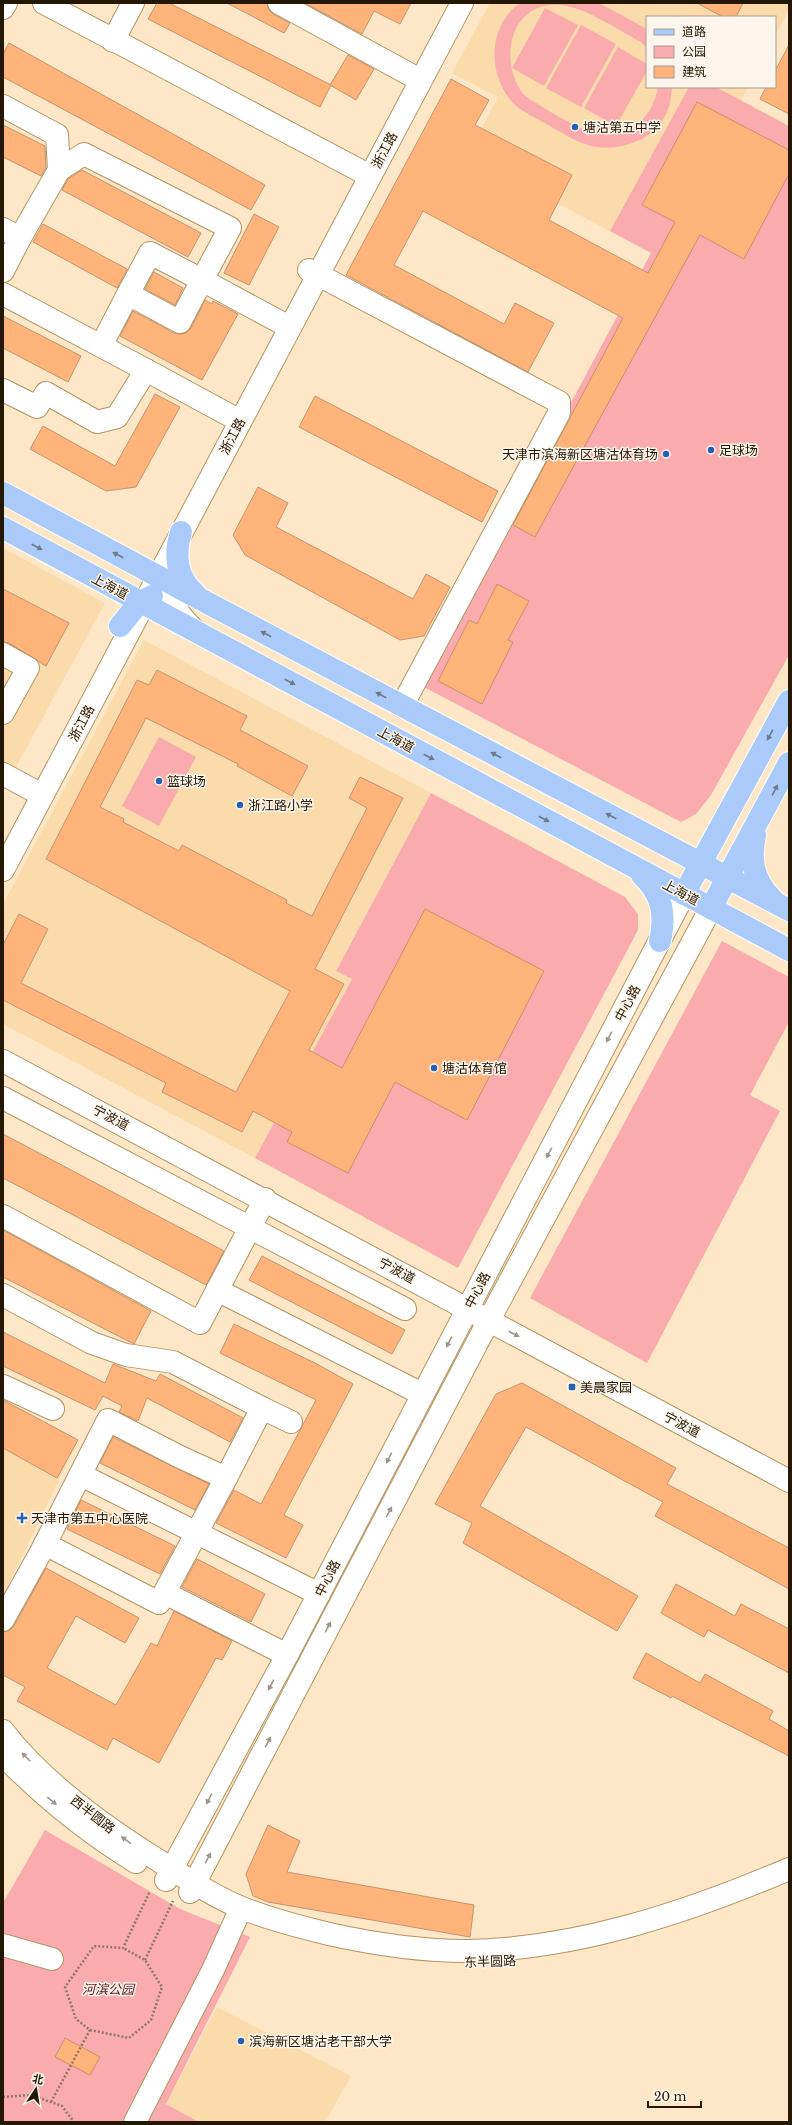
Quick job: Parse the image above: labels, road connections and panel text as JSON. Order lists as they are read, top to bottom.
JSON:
{
  "streets": {
    "main road": ["上海道", "中心路"],
    "street": [
      "浙江路",
      "宁波道",
      "西半圆路",
      "东半圆路"
    ]
  },
  "crossings": [
    ["浙江路", "上海道"],
    ["上海道", "中心路"],
    ["中心路", "宁波道"],
    ["中心路", "西半圆路"],
    ["中心路", "东半圆路"],
    ["西半圆路", "东半圆路"]
  ],
  "parks": ["河滨公园"],
  "places": {
    "other": [
      "塘沽第五中学",
      "足球场",
      "天津市滨海新区塘沽体育场",
      "篮球场",
      "浙江路小学",
      "塘沽体育馆",
      "滨海新区塘沽老干部大学"
    ],
    "transit": ["美晨家园"],
    "health": ["天津市第五中心医院"]
  },
  "legend": ["道路", "公园", "建筑"],
  "scale_bar": "20 m",
  "north": "top"
}
